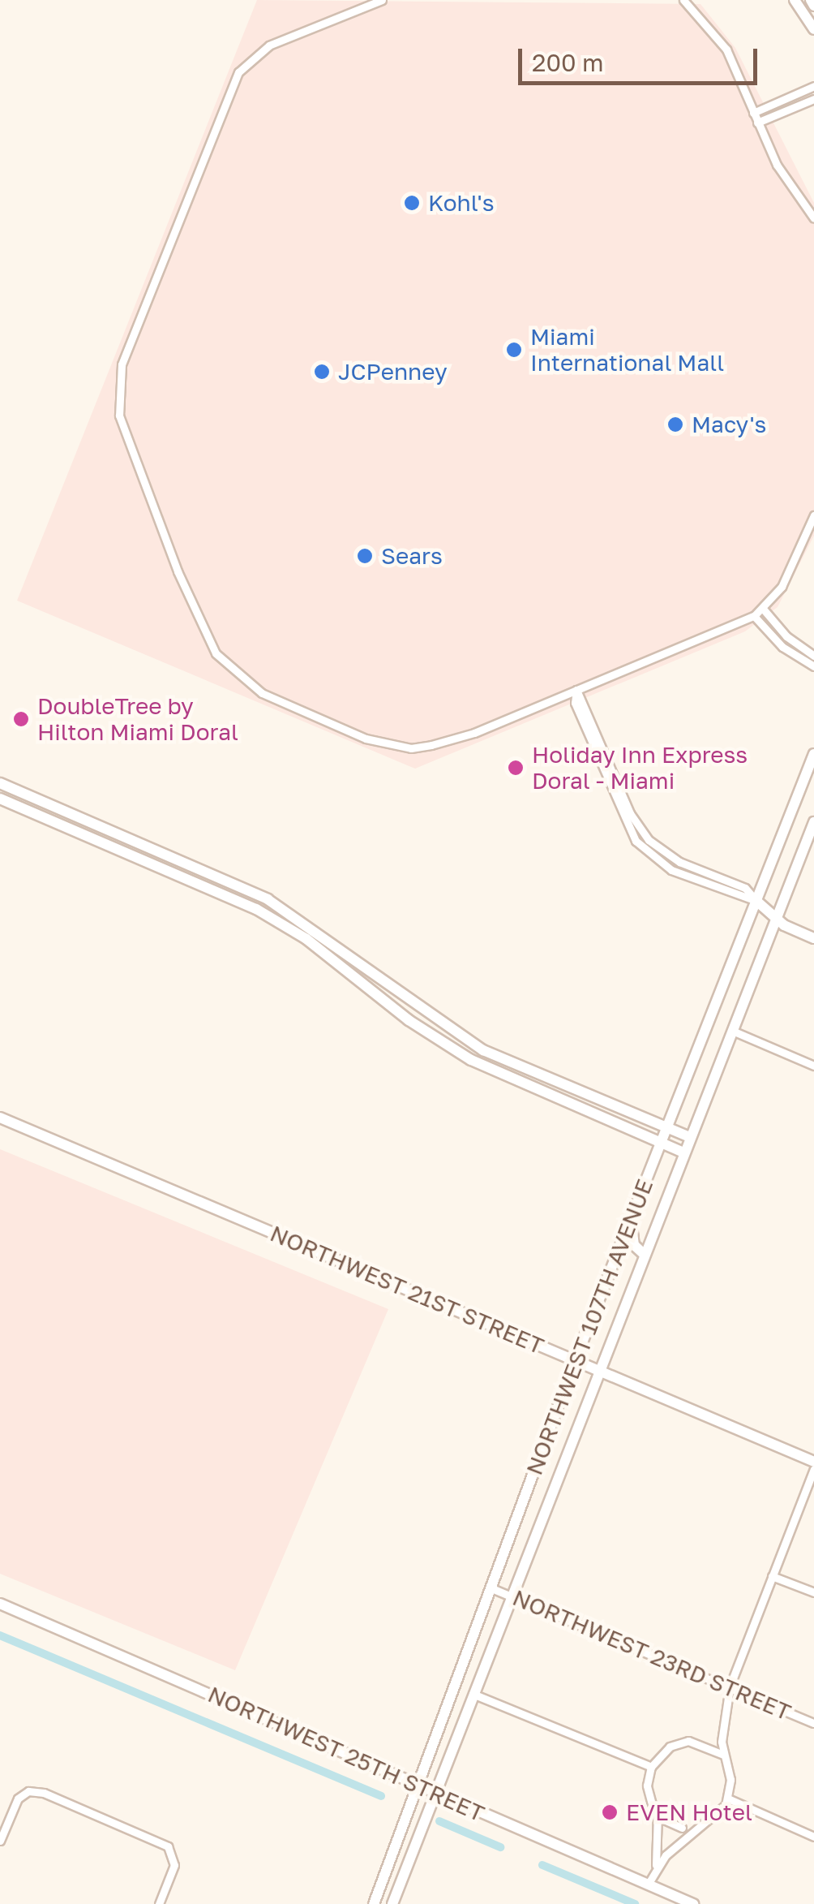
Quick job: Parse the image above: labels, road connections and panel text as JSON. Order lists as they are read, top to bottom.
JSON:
{
  "streets": {
    "main road": ["NORTHWEST 21ST STREET", "NORTHWEST 107TH AVENUE", "NORTHWEST 25TH STREET"],
    "street": ["NORTHWEST 23RD STREET"]
  },
  "crossings": [
    ["NORTHWEST 21ST STREET", "NORTHWEST 107TH AVENUE"],
    ["NORTHWEST 107TH AVENUE", "NORTHWEST 23RD STREET"],
    ["NORTHWEST 107TH AVENUE", "NORTHWEST 25TH STREET"]
  ],
  "places": [
    "Kohl's",
    "Miami International Mall",
    "JCPenney",
    "Macy's",
    "Sears",
    "DoubleTree by Hilton Miami Doral",
    "Holiday Inn Express Doral - Miami",
    "EVEN Hotel"
  ],
  "scale_bar": "200 m"
}
